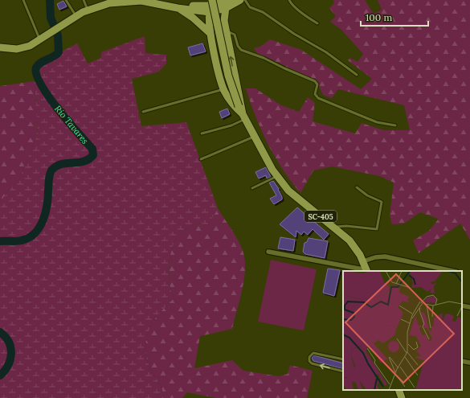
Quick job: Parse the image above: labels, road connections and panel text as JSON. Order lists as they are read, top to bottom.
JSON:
{
  "streets": {
    "main road": ["SC-405"]
  },
  "water": ["Rio Tavares"],
  "scale_bar": "100 m"
}
